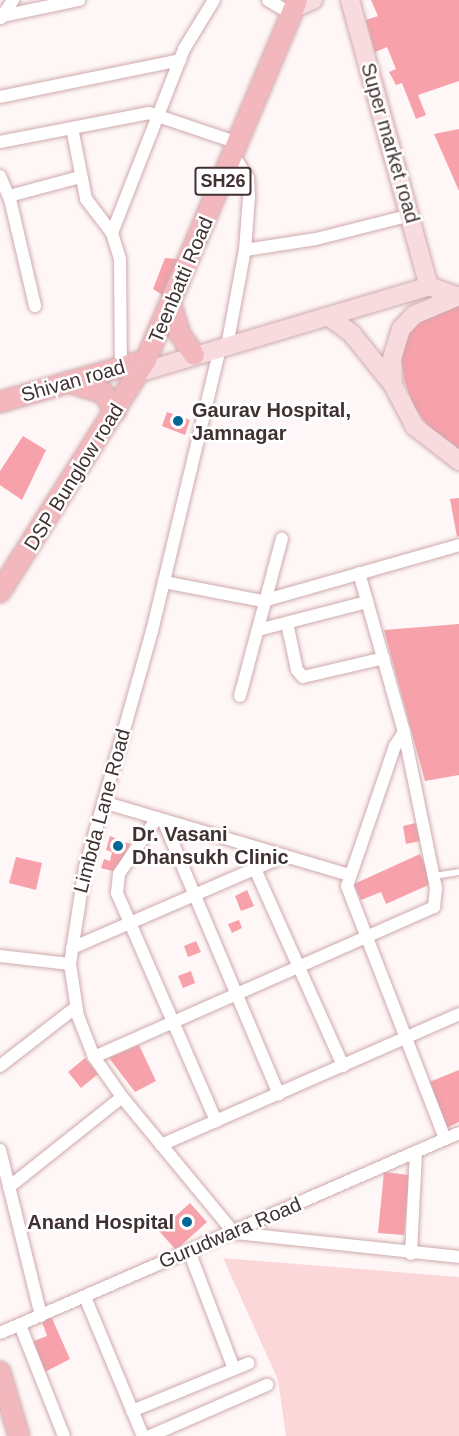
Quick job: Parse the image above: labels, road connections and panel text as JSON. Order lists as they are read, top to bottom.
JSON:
{
  "streets": {
    "main road": [
      "Super market road",
      "SH26",
      "Teenbatti Road",
      "Shivan road",
      "DSP Bunglow road"
    ],
    "street": ["Limbda Lane Road", "Gurudwara Road"]
  },
  "crossings": [
    ["Teenbatti Road", "Shivan road"],
    ["Teenbatti Road", "DSP Bunglow road"],
    ["Teenbatti Road", "Limbda Lane Road"],
    ["Shivan road", "DSP Bunglow road"],
    ["Limbda Lane Road", "Gurudwara Road"]
  ],
  "places": ["Gaurav Hospital, Jamnagar", "Dr. Vasani Dhansukh Clinic", "Anand Hospital"]
}
